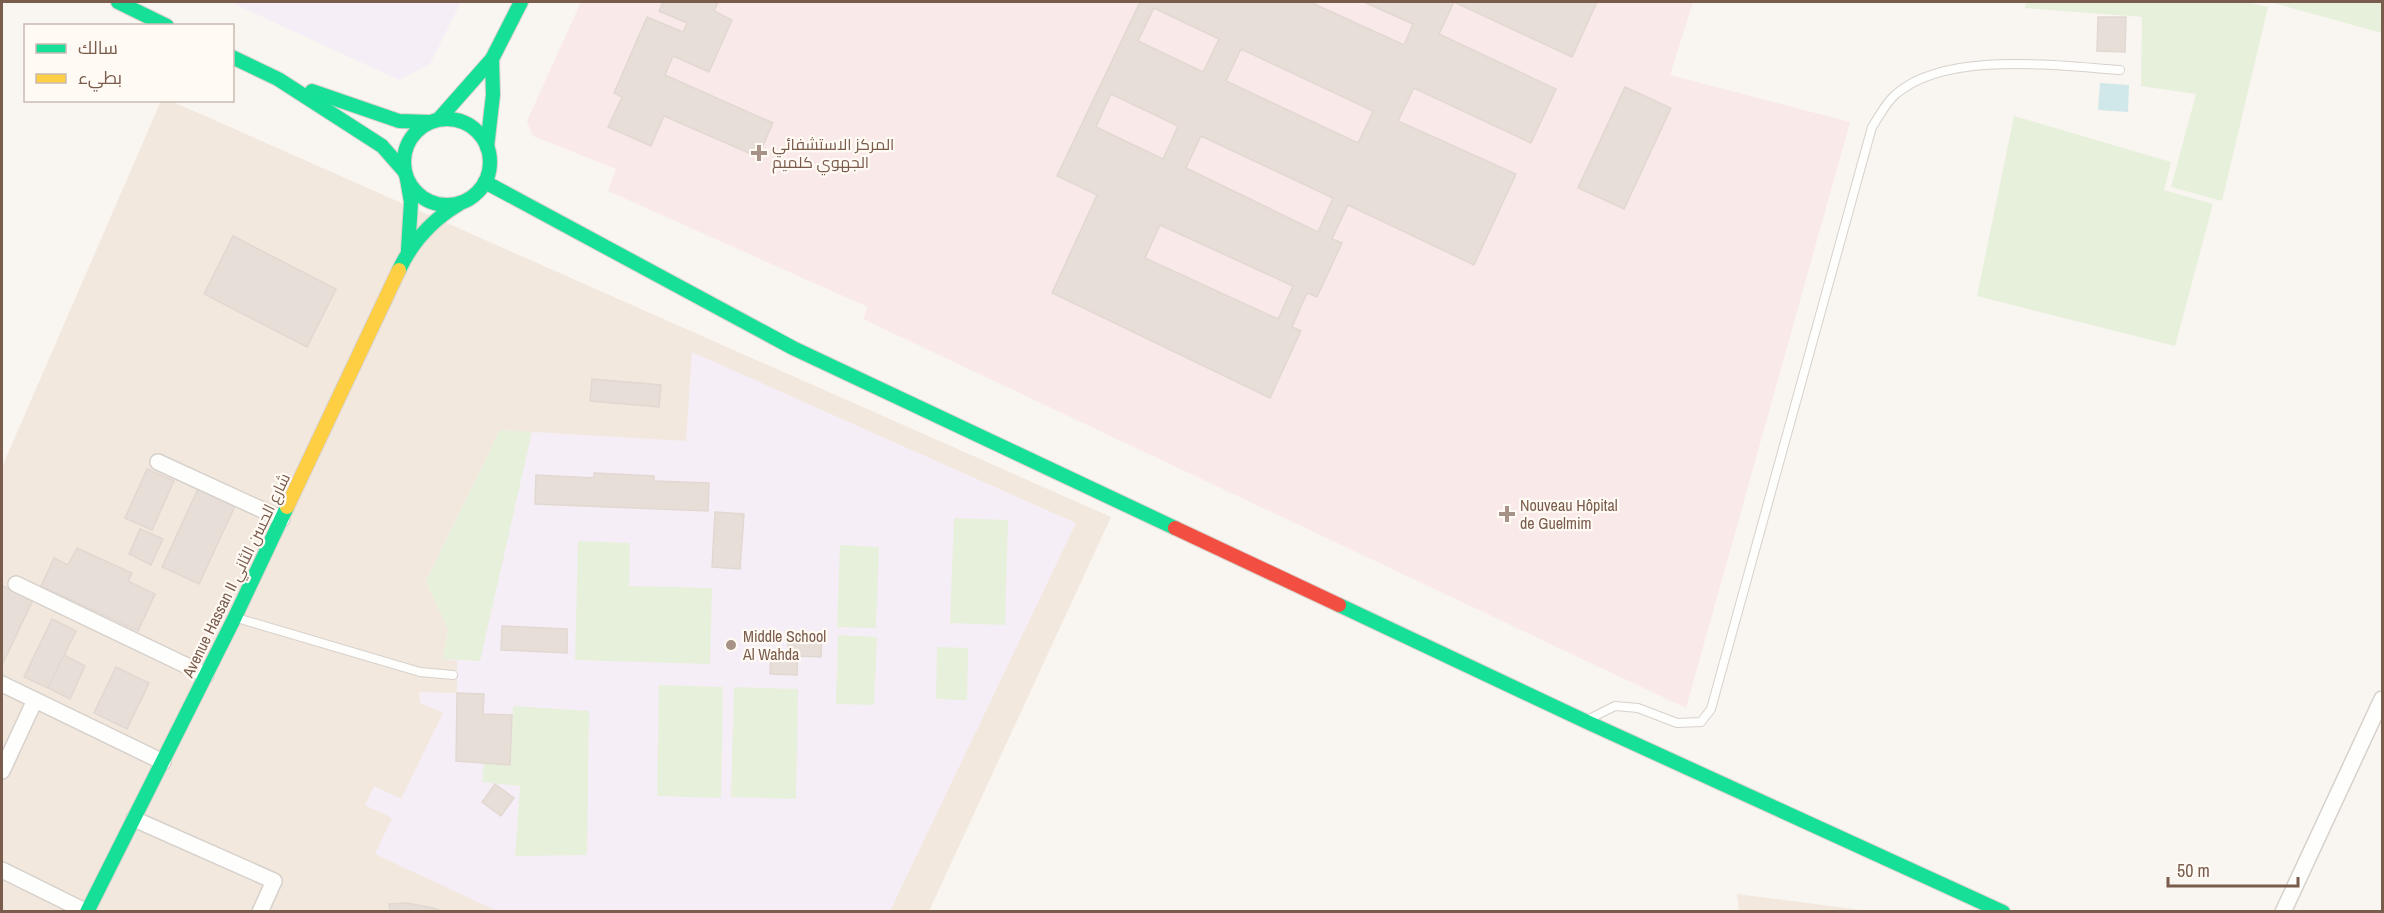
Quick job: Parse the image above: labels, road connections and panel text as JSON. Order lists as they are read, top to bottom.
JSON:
{
  "streets": {
    "street": ["Avenue Hassan II شارع الحسن الثاني"]
  },
  "places": {
    "health": ["المركز الاستشفائي الجهوي كلميم", "Nouveau Hôpital de Guelmim"],
    "other": ["Middle School Al Wahda"]
  },
  "legend": ["سالك", "بطيء"],
  "scale_bar": "50 m"
}
